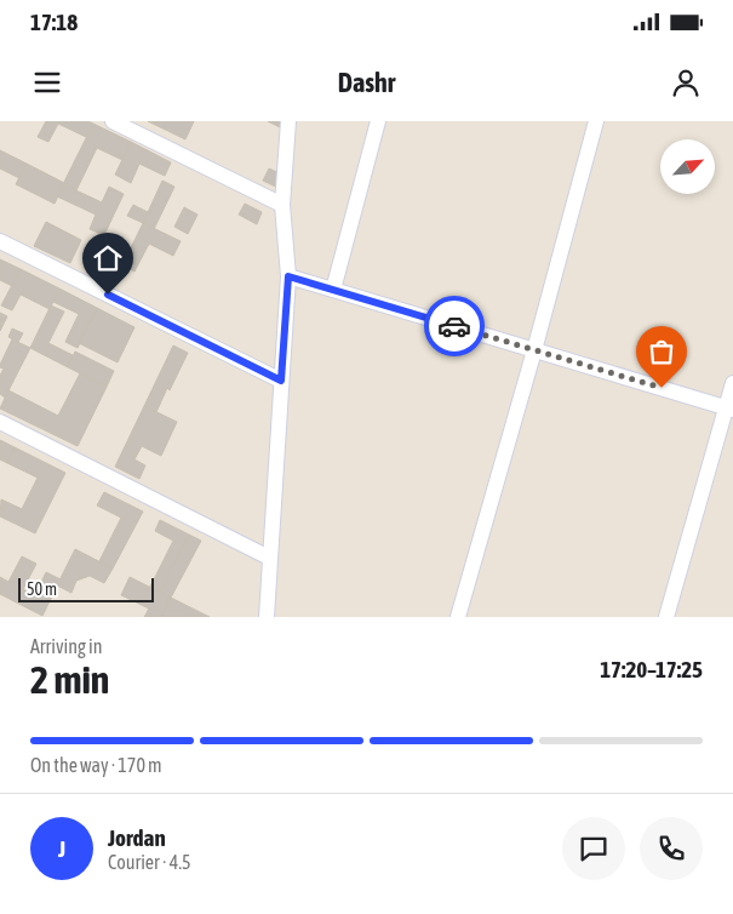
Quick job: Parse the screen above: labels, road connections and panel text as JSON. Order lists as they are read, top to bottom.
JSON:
{
  "scale_bar": "50 m",
  "north": "top right",
  "page": {
    "status": "17:18",
    "header": "Dashr",
    "scale": "50 m",
    "heading": ["2 min", "Arriving in", "17:20–17:25"],
    "panel": ["Jordan", "Courier · 4.5"],
    "bar": "On the way · 170 m",
    "round": "J"
  }
}
